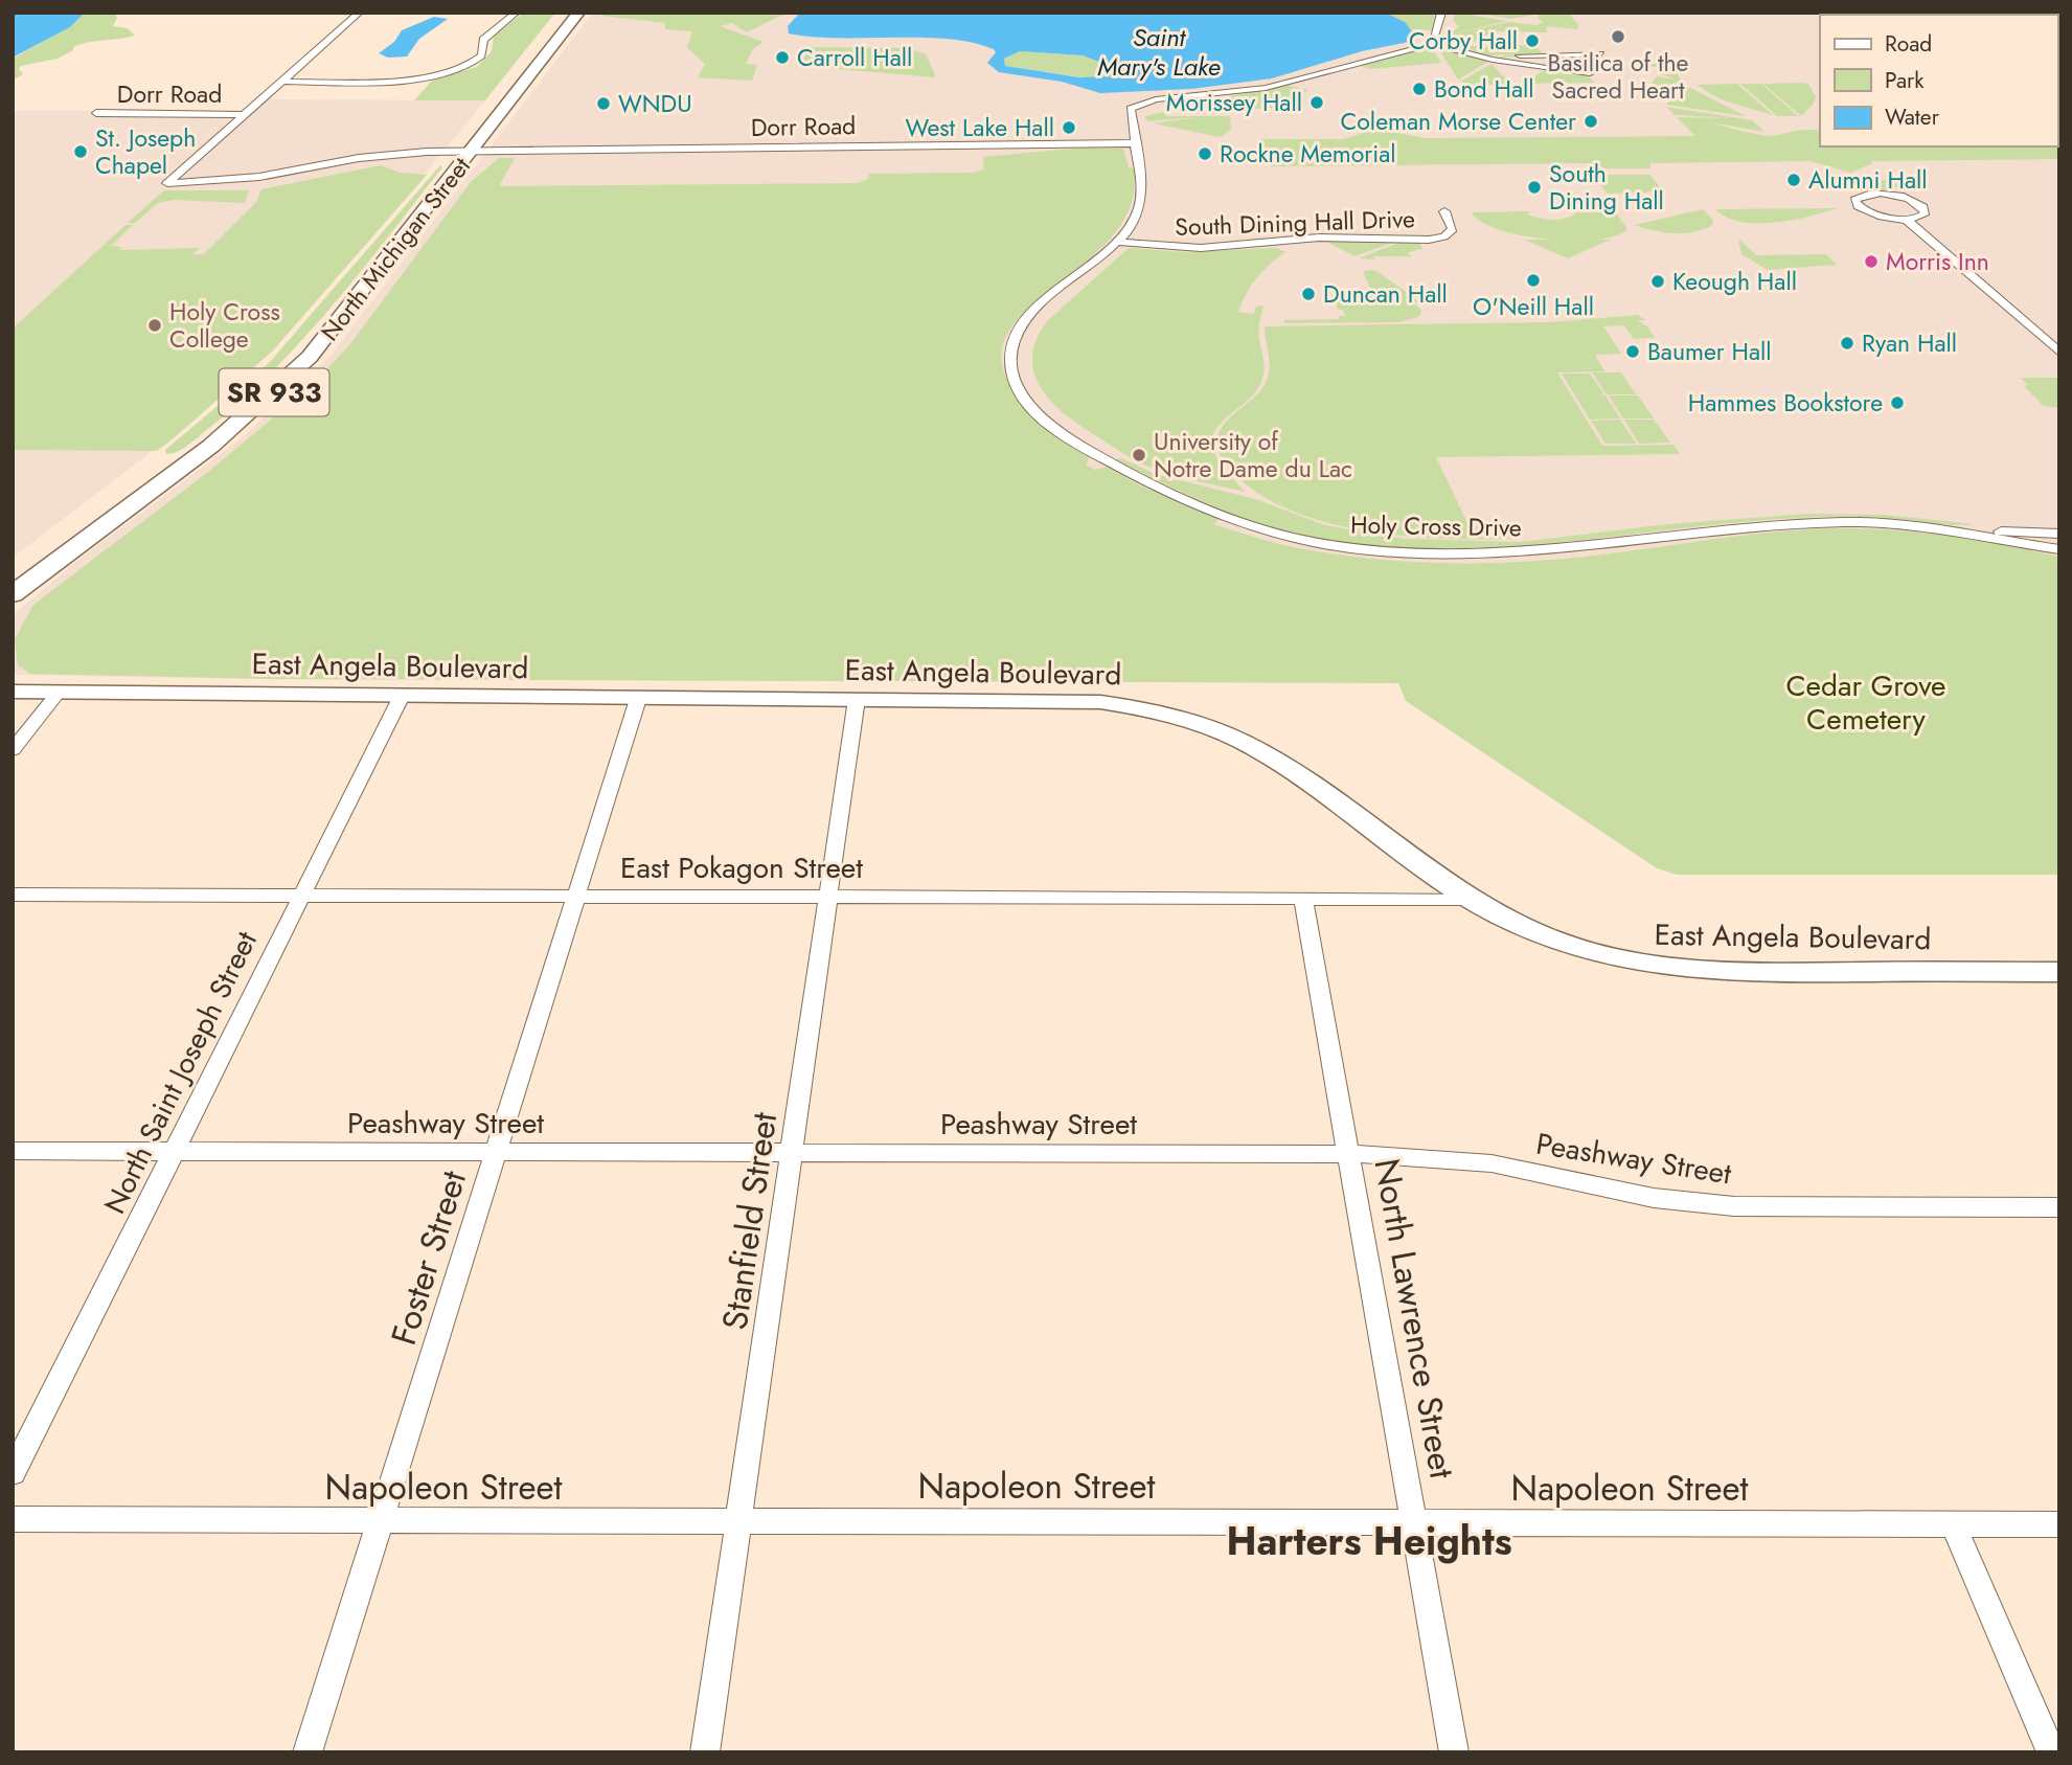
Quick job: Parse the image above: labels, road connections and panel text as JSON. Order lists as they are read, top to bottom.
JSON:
{
  "streets": {
    "main road": ["North Michigan Street", "SR 933", "East Angela Boulevard"],
    "street": [
      "Dorr Road",
      "South Dining Hall Drive",
      "Holy Cross Drive",
      "East Pokagon Street",
      "North Saint Joseph Street",
      "Peashway Street",
      "Stanfield Street",
      "Foster Street",
      "North Lawrence Street",
      "Napoleon Street"
    ]
  },
  "crossings": [
    ["Dorr Road", "North Michigan Street"],
    ["Dorr Road", "Holy Cross Drive"],
    ["South Dining Hall Drive", "Holy Cross Drive"],
    ["East Angela Boulevard", "East Pokagon Street"],
    ["East Angela Boulevard", "North Saint Joseph Street"],
    ["East Angela Boulevard", "Stanfield Street"],
    ["East Angela Boulevard", "Foster Street"],
    ["East Pokagon Street", "North Saint Joseph Street"],
    ["East Pokagon Street", "Stanfield Street"],
    ["East Pokagon Street", "Foster Street"],
    ["East Pokagon Street", "North Lawrence Street"],
    ["North Saint Joseph Street", "Peashway Street"],
    ["Peashway Street", "Stanfield Street"],
    ["Peashway Street", "Foster Street"],
    ["Peashway Street", "North Lawrence Street"],
    ["Stanfield Street", "Napoleon Street"],
    ["Foster Street", "Napoleon Street"],
    ["North Lawrence Street", "Napoleon Street"]
  ],
  "districts": ["Harters Heights"],
  "water": ["Saint Mary's Lake"],
  "parks": ["Cedar Grove Cemetery"],
  "places": [
    "Basilica of the Sacred Heart",
    "Corby Hall",
    "Carroll Hall",
    "Bond Hall",
    "Morissey Hall",
    "WNDU",
    "Coleman Morse Center",
    "West Lake Hall",
    "St. Joseph Chapel",
    "Rockne Memorial",
    "Alumni Hall",
    "South Dining Hall",
    "Morris Inn",
    "O'Neill Hall",
    "Keough Hall",
    "Duncan Hall",
    "Holy Cross College",
    "Ryan Hall",
    "Baumer Hall",
    "Hammes Bookstore",
    "University of Notre Dame du Lac"
  ],
  "legend": ["Road", "Park", "Water"]
}
